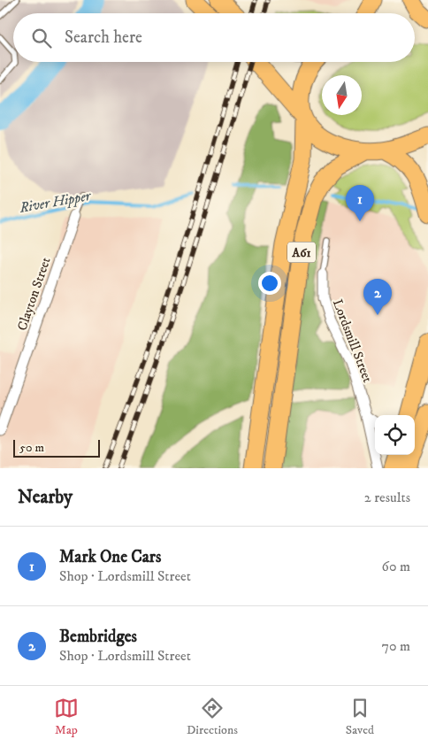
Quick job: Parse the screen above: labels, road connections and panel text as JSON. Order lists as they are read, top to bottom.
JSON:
{
  "streets": {
    "highway": ["A61"],
    "street": ["Clayton Street", "Lordsmill Street"]
  },
  "water": ["River Hipper"],
  "scale_bar": "50 m",
  "north": "bottom",
  "page": {
    "search": "Search here",
    "pins": ["1", "2"],
    "scale": "50 m",
    "heading": ["Nearby", "2 results"],
    "list": [
      {
        "mark": "1",
        "name": "Mark One Cars",
        "note": "Shop · Lordsmill Street",
        "value": "60 m"
      },
      {
        "mark": "2",
        "name": "Bembridges",
        "note": "Shop · Lordsmill Street",
        "value": "70 m"
      }
    ],
    "nav": ["Map", "Directions", "Saved"]
  }
}
